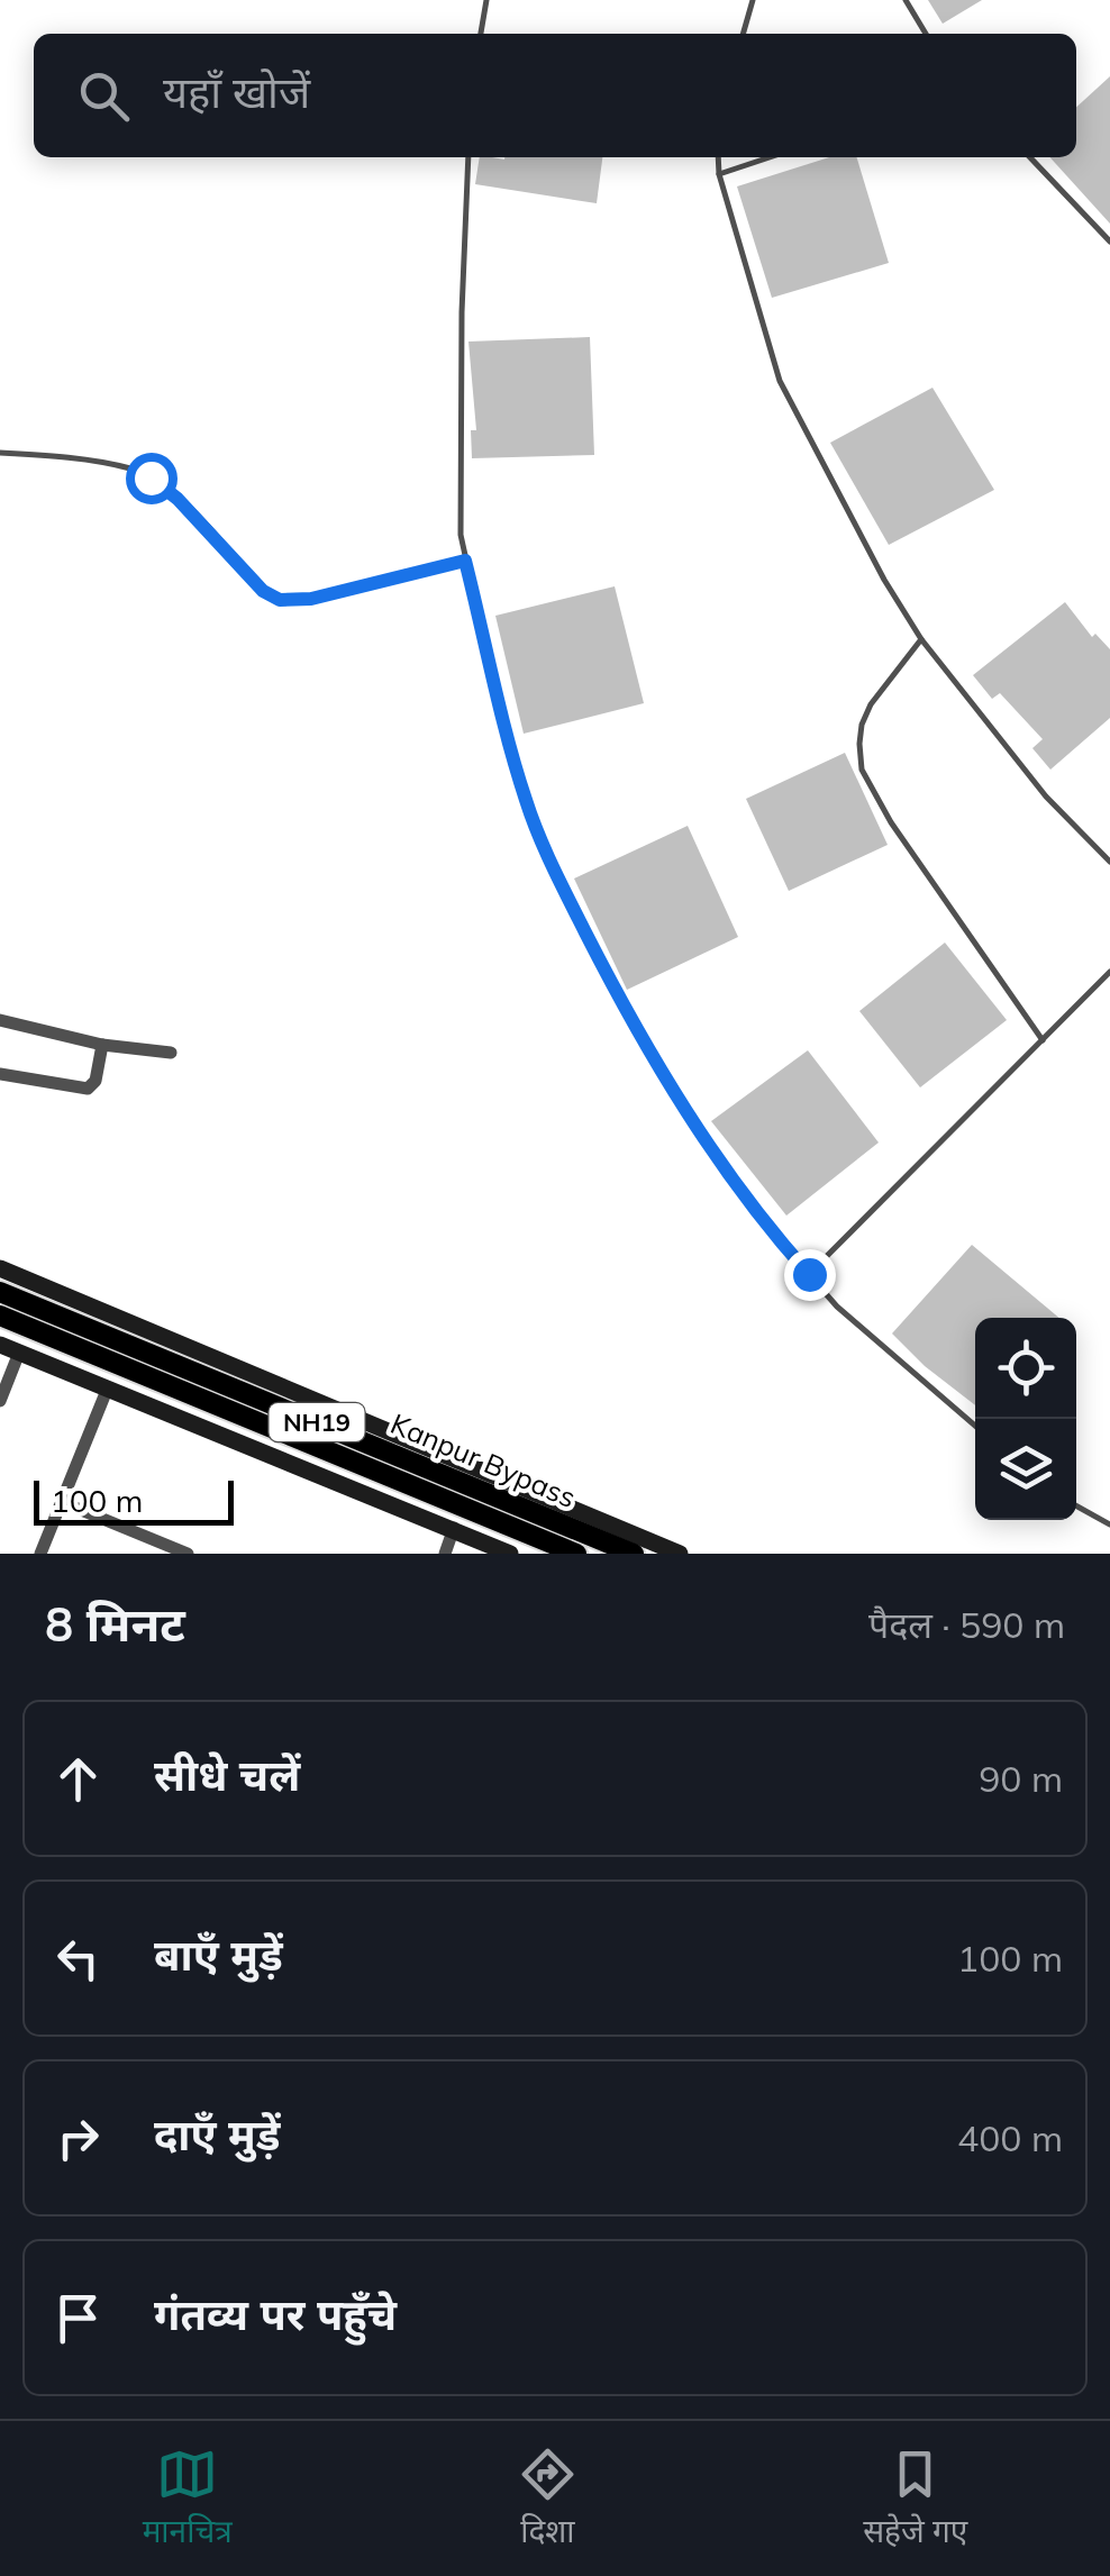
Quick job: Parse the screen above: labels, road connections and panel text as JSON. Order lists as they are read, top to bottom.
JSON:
{
  "streets": {
    "highway": ["NH19", "Kanpur Bypass"]
  },
  "scale_bar": "100 m",
  "page": {
    "search": "यहाँ खोजें",
    "scale": "100 m",
    "heading": ["8 मिनट", "पैदल · 590 m"],
    "list": [
      ["सीधे चलें", "90 m"],
      ["बाएँ मुड़ें", "100 m"],
      ["दाएँ मुड़ें", "400 m"],
      "गंतव्य पर पहुँचे"
    ],
    "nav": ["मानचित्र", "दिशा", "सहेजे गए"]
  }
}
